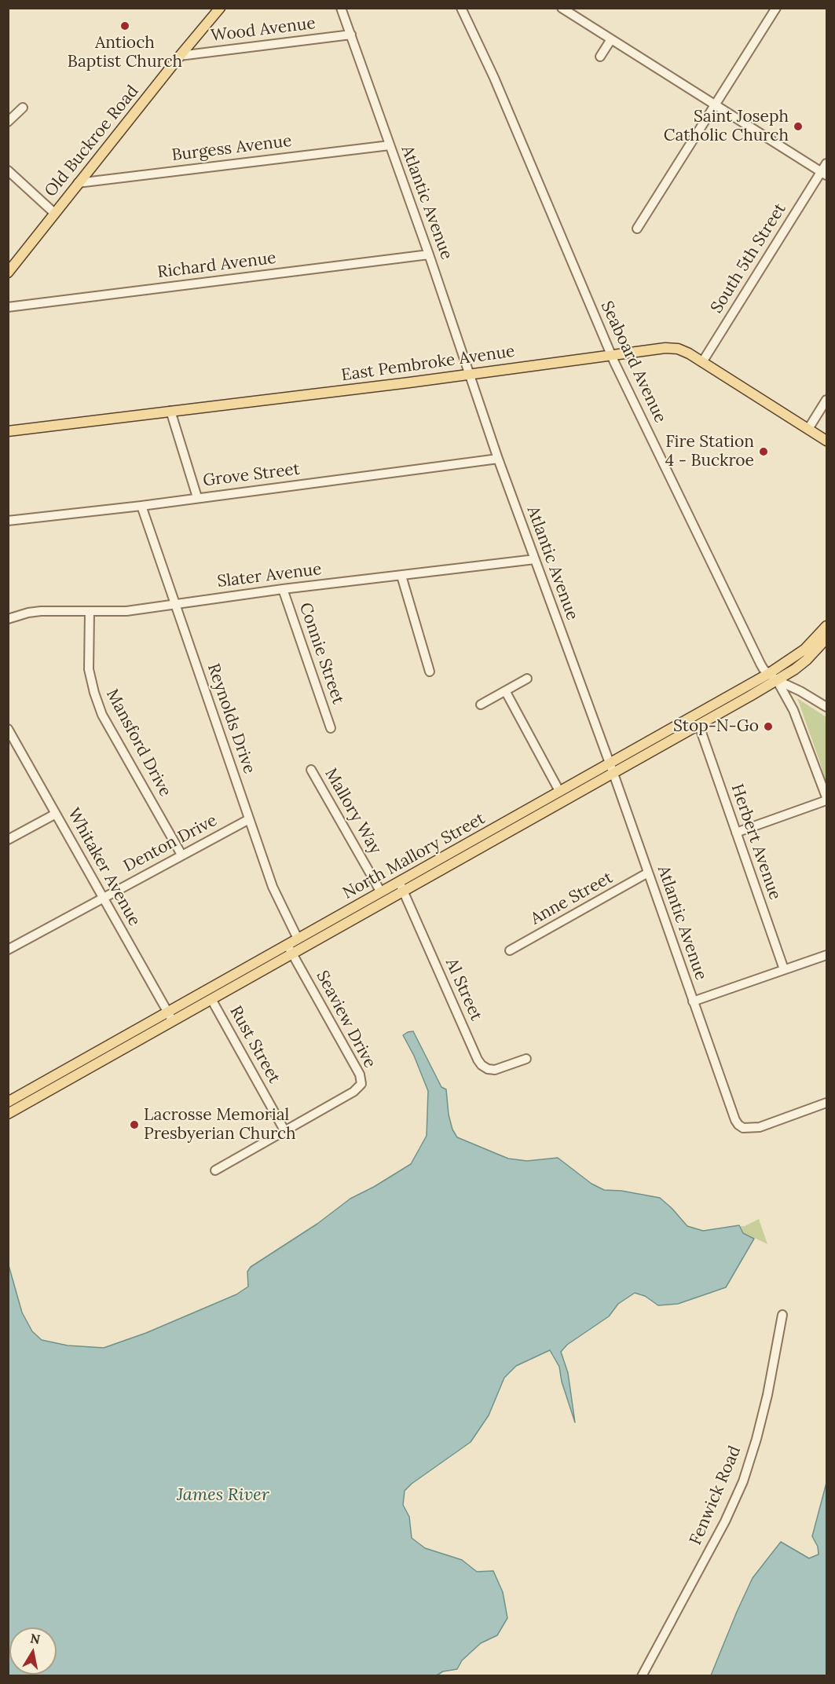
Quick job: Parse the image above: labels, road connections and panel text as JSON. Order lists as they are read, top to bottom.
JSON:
{
  "streets": {
    "main road": ["Old Buckroe Road", "East Pembroke Avenue", "North Mallory Street"],
    "street": [
      "Wood Avenue",
      "Burgess Avenue",
      "Atlantic Avenue",
      "South 5th Street",
      "Richard Avenue",
      "Seaboard Avenue",
      "Grove Street",
      "Slater Avenue",
      "Connie Street",
      "Reynolds Drive",
      "Mansford Drive",
      "Mallory Way",
      "Herbert Avenue",
      "Denton Drive",
      "Whitaker Avenue",
      "Anne Street",
      "Al Street",
      "Seaview Drive",
      "Rust Street",
      "Fenwick Road"
    ]
  },
  "crossings": [
    ["Wood Avenue", "Old Buckroe Road"],
    ["Wood Avenue", "Atlantic Avenue"],
    ["Old Buckroe Road", "Burgess Avenue"],
    ["Burgess Avenue", "Atlantic Avenue"],
    ["Atlantic Avenue", "Richard Avenue"],
    ["Atlantic Avenue", "East Pembroke Avenue"],
    ["Atlantic Avenue", "Grove Street"],
    ["Atlantic Avenue", "Slater Avenue"],
    ["Atlantic Avenue", "North Mallory Street"],
    ["Atlantic Avenue", "Anne Street"],
    ["South 5th Street", "East Pembroke Avenue"],
    ["Seaboard Avenue", "East Pembroke Avenue"],
    ["Seaboard Avenue", "North Mallory Street"],
    ["Grove Street", "Reynolds Drive"],
    ["Slater Avenue", "Connie Street"],
    ["Slater Avenue", "Reynolds Drive"],
    ["Slater Avenue", "Mansford Drive"],
    ["Reynolds Drive", "Denton Drive"],
    ["Reynolds Drive", "North Mallory Street"],
    ["Mansford Drive", "Denton Drive"],
    ["Mallory Way", "North Mallory Street"],
    ["Herbert Avenue", "North Mallory Street"],
    ["Denton Drive", "Whitaker Avenue"],
    ["North Mallory Street", "Whitaker Avenue"],
    ["North Mallory Street", "Al Street"],
    ["North Mallory Street", "Seaview Drive"],
    ["North Mallory Street", "Rust Street"],
    ["Seaview Drive", "Rust Street"]
  ],
  "water": ["James River"],
  "places": [
    "Antioch Baptist Church",
    "Saint Joseph Catholic Church",
    "Fire Station 4 - Buckroe",
    "Stop-N-Go",
    "Lacrosse Memorial Presbyerian Church"
  ],
  "north": "top"
}
